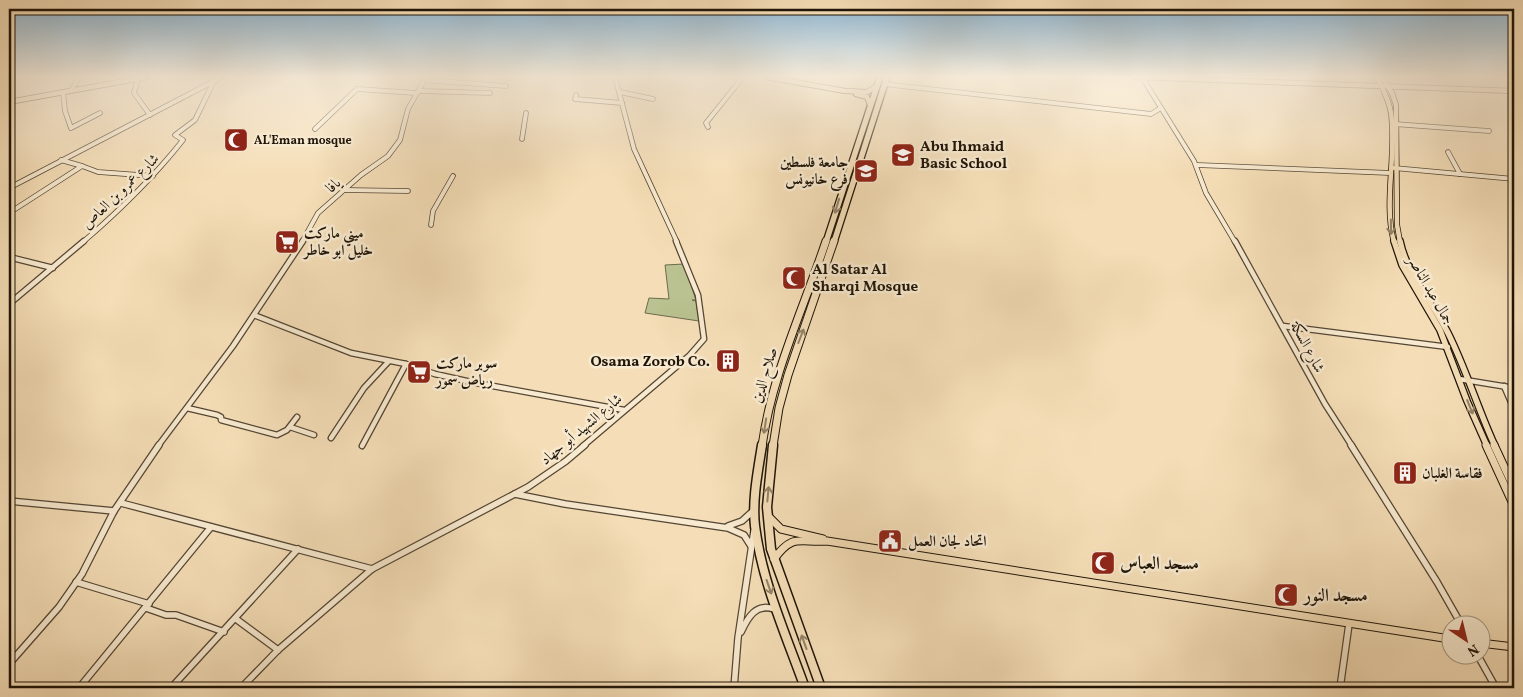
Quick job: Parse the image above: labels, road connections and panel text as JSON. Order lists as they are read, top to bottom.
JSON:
{
  "streets": {
    "highway": ["صلاح الدين"],
    "main road": ["جمال عبد الناصر"],
    "street": [
      "يافا",
      "شارع عمرو بن العاص",
      "شارع السكة",
      "شارع الشهيد أبو جهاد"
    ]
  },
  "places": {
    "mosque": [
      "AL'Eman mosque",
      "Al Satar Al Sharqi Mosque",
      "مسجد العباس",
      "مسجد النور"
    ],
    "school or university": ["Abu Ihmaid Basic School", "جامعة فلسطين فرع خانيونس"],
    "supermarket": ["ميني ماركت خليل ابو خاطر", "سوبر ماركت رياض سمور"],
    "building": ["Osama Zorob Co.", "فقاسة الغلبان"],
    "public building": ["اتحاد لجان العمل"]
  },
  "north": "bottom right"
}
